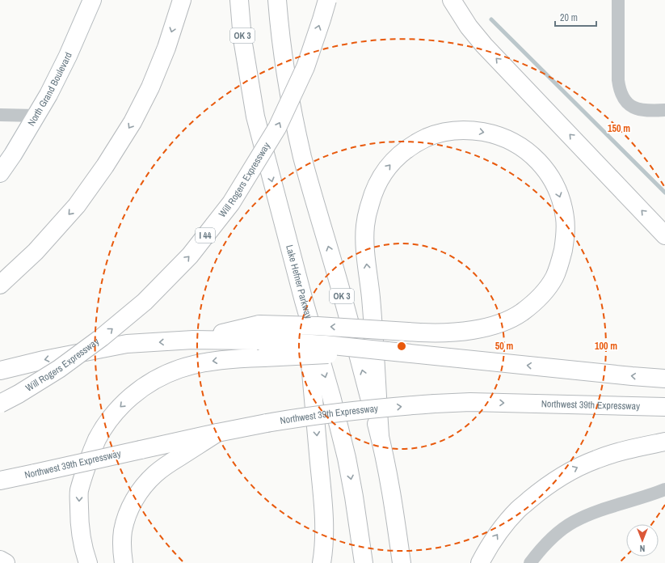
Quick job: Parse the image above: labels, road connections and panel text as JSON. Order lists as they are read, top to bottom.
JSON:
{
  "streets": {
    "main road": [
      "OK 3",
      "North Grand Boulevard",
      "Will Rogers Expressway",
      "I 44",
      "Lake Hefner Parkway",
      "Northwest 39th Expressway"
    ]
  },
  "scale_bar": "20 m",
  "north": "bottom",
  "rings": ["150 m", "50 m", "100 m"]
}
